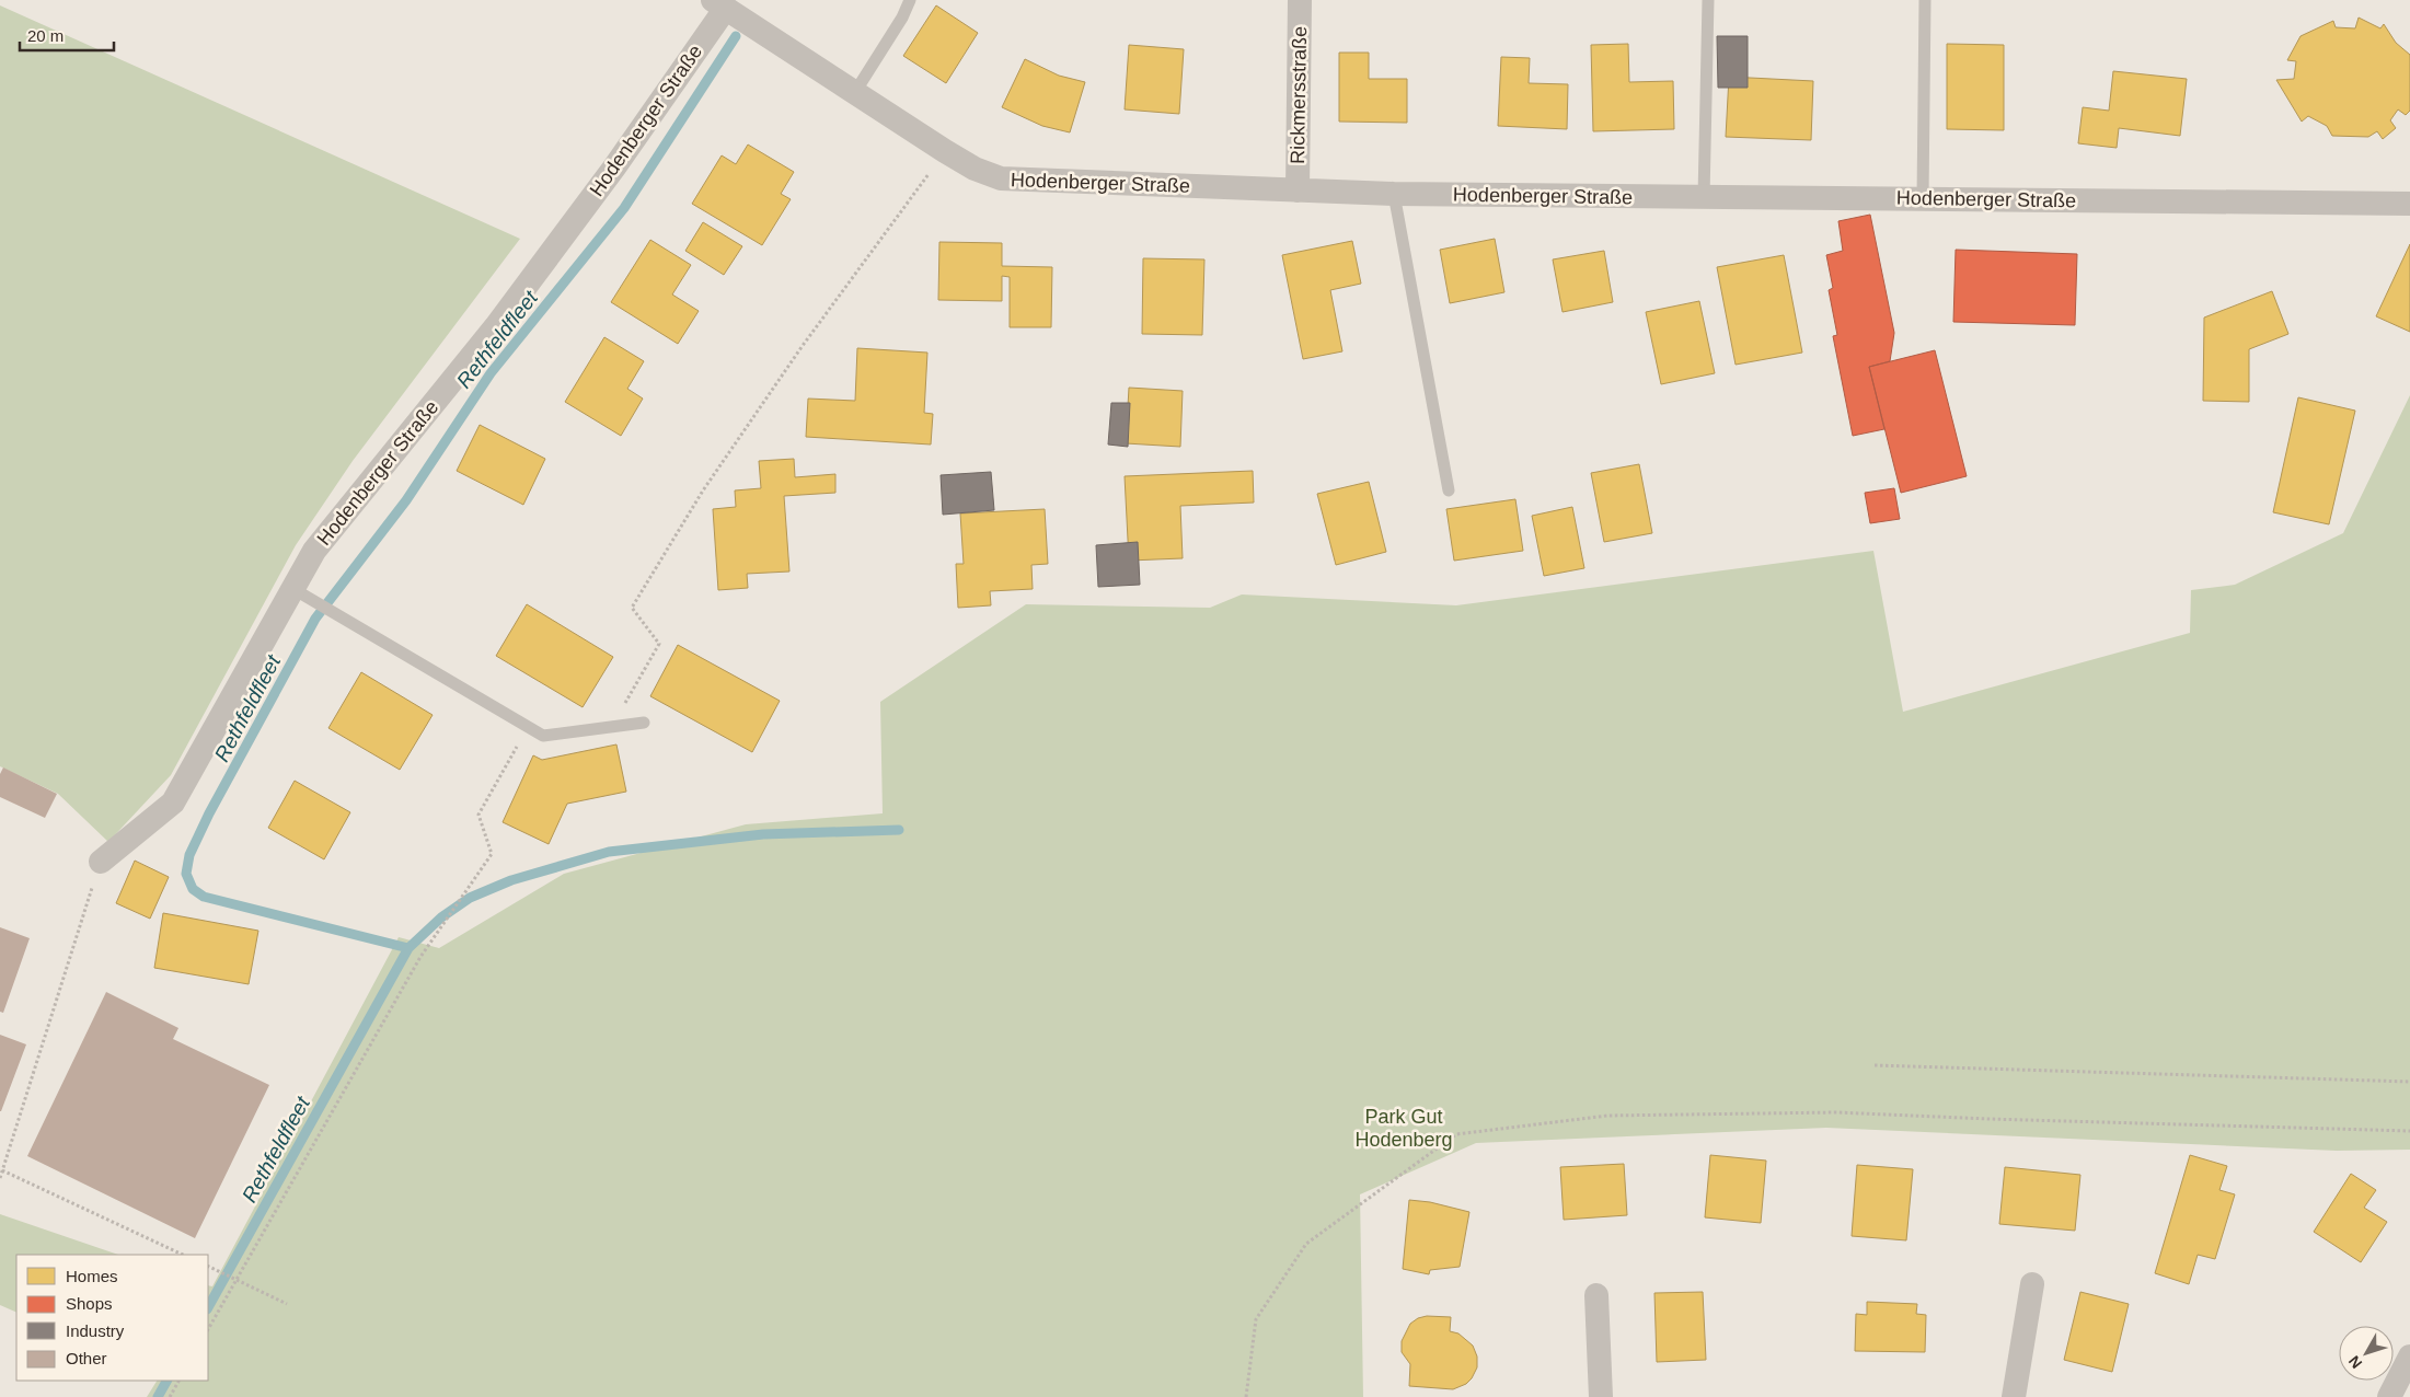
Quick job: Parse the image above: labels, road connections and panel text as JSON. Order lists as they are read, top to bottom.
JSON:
{
  "streets": {
    "street": ["Rickmersstraße", "Hodenberger Straße"]
  },
  "crossings": [
    ["Rickmersstraße", "Hodenberger Straße"]
  ],
  "water": ["Rethfeldfleet"],
  "parks": ["Park Gut Hodenberg"],
  "legend": [
    "Homes",
    "Shops",
    "Industry",
    "Other"
  ],
  "scale_bar": "20 m",
  "north": "bottom left"
}
